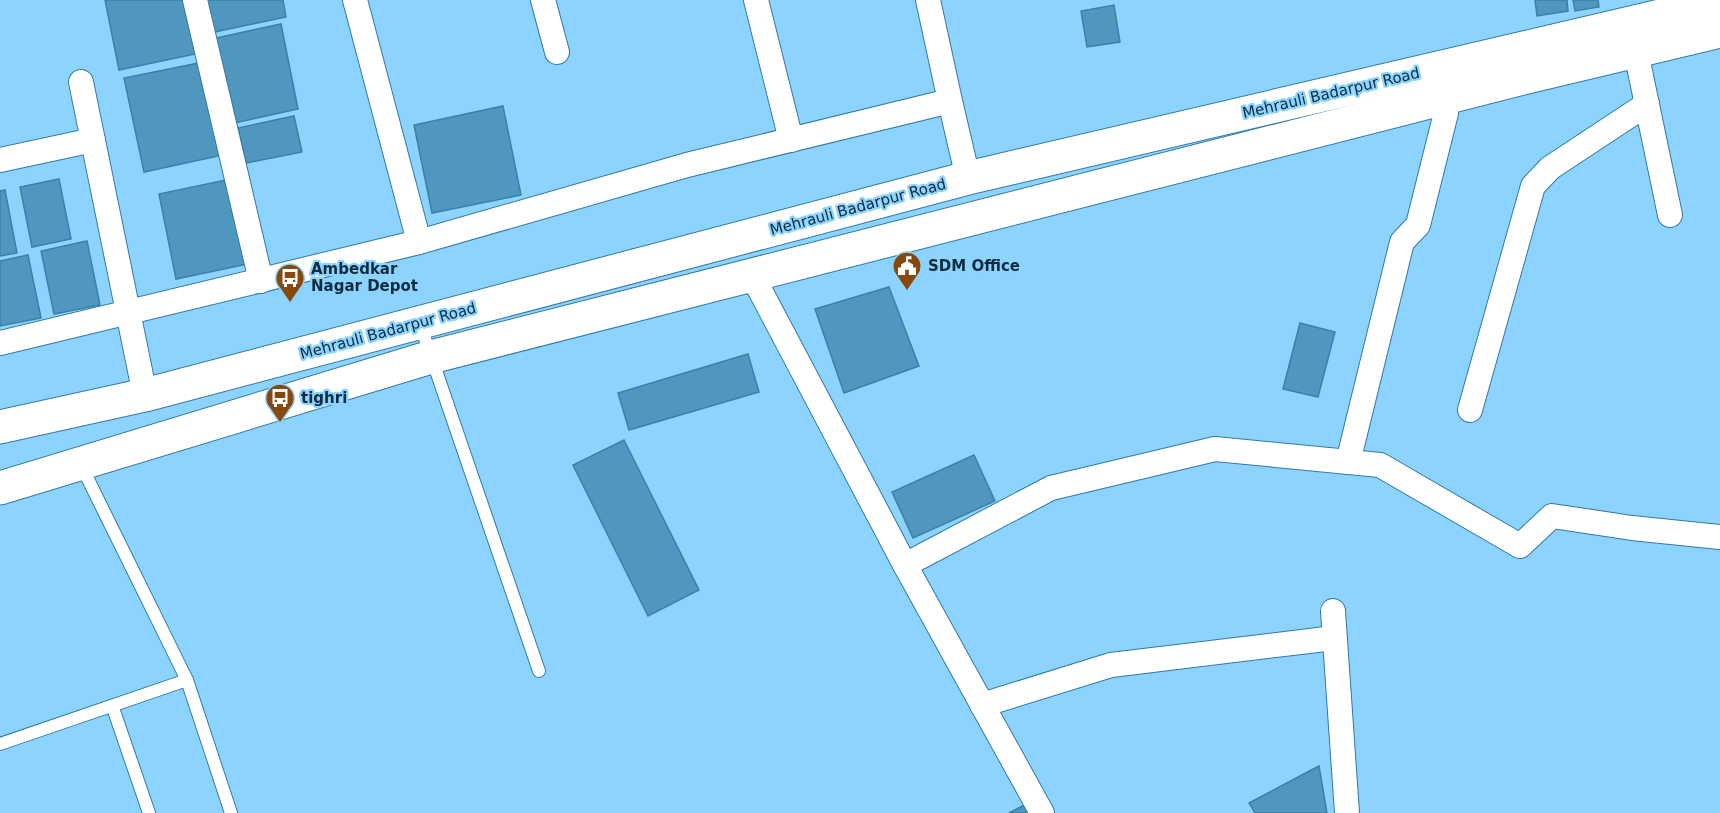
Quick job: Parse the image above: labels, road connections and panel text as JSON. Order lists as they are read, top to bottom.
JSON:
{
  "streets": {
    "main road": ["Mehrauli Badarpur Road"]
  },
  "places": {
    "public building": ["SDM Office"],
    "bus stop": ["Ambedkar Nagar Depot", "tighri"]
  }
}
